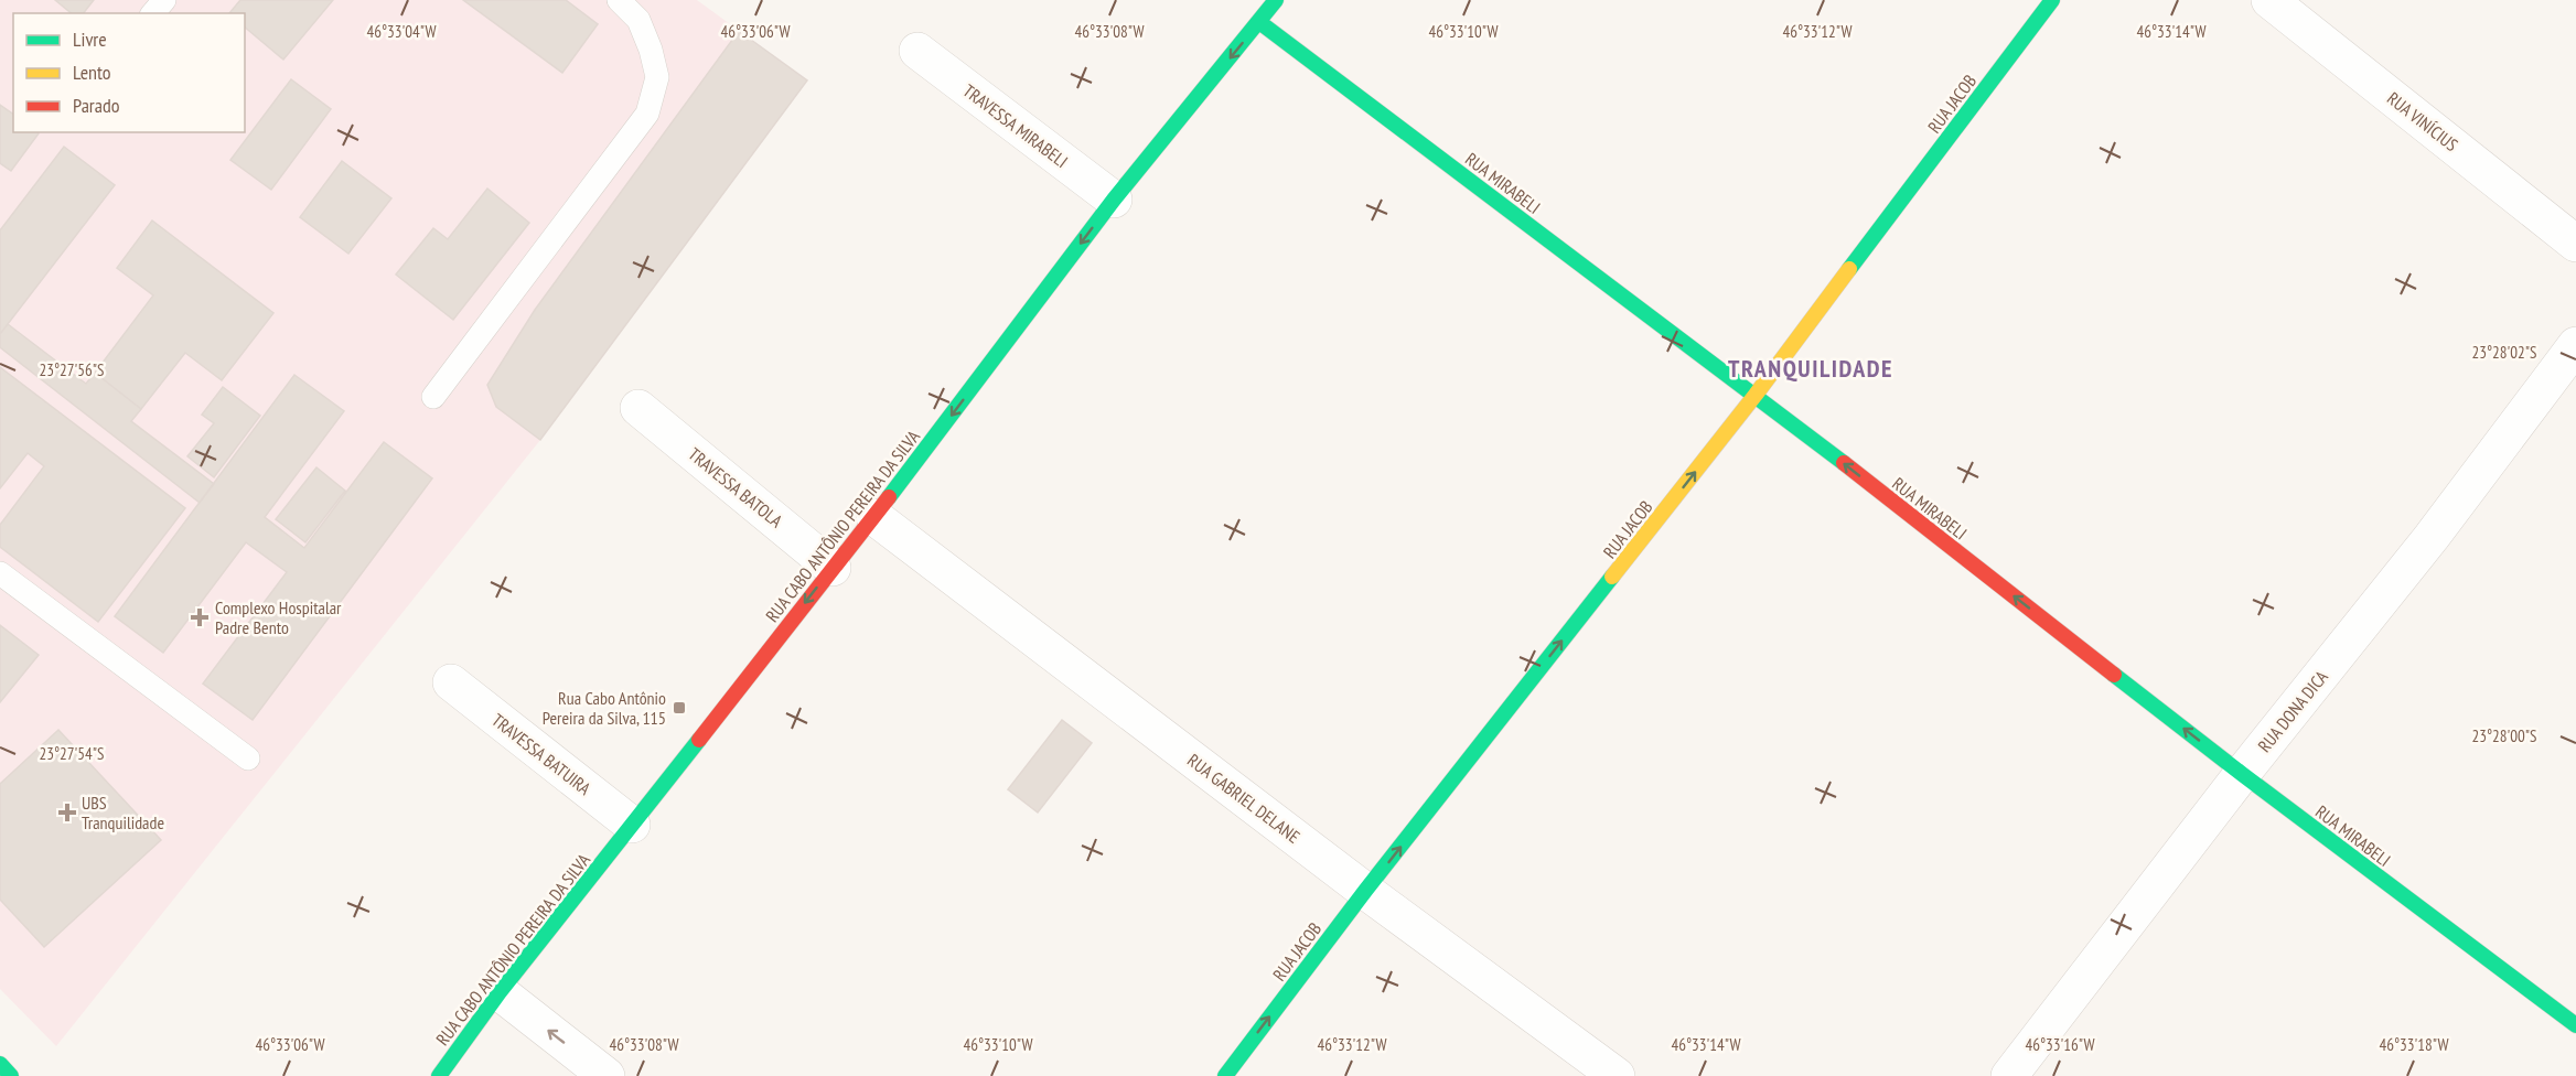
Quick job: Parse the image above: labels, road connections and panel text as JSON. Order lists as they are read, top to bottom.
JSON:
{
  "streets": {
    "street": [
      "RUA JACOB",
      "RUA VINÍCIUS",
      "TRAVESSA MIRABELI",
      "RUA MIRABELI",
      "TRAVESSA BATOLA",
      "RUA CABO ANTÔNIO PEREIRA DA SILVA",
      "RUA DONA DICA",
      "TRAVESSA BATUIRA",
      "RUA GABRIEL DELANE"
    ]
  },
  "crossings": [
    ["RUA JACOB", "RUA MIRABELI"],
    ["RUA JACOB", "RUA GABRIEL DELANE"],
    ["TRAVESSA MIRABELI", "RUA CABO ANTÔNIO PEREIRA DA SILVA"],
    ["RUA MIRABELI", "RUA CABO ANTÔNIO PEREIRA DA SILVA"],
    ["RUA MIRABELI", "RUA DONA DICA"],
    ["TRAVESSA BATOLA", "RUA CABO ANTÔNIO PEREIRA DA SILVA"],
    ["RUA CABO ANTÔNIO PEREIRA DA SILVA", "TRAVESSA BATUIRA"],
    ["RUA CABO ANTÔNIO PEREIRA DA SILVA", "RUA GABRIEL DELANE"]
  ],
  "one_way": ["RUA JACOB", "RUA MIRABELI", "RUA CABO ANTÔNIO PEREIRA DA SILVA"],
  "districts": ["TRANQUILIDADE"],
  "places": {
    "health": ["Complexo Hospitalar Padre Bento", "UBS Tranquilidade"],
    "transit": ["Rua Cabo Antônio Pereira da Silva, 115"]
  },
  "legend": ["Livre", "Lento", "Parado"],
  "coordinates": [
    "46°33'06\"W",
    "46°33'08\"W",
    "46°33'10\"W",
    "46°33'12\"W",
    "46°33'14\"W",
    "46°33'04\"W",
    "23°28'02\"S",
    "23°27'56\"S",
    "23°28'00\"S",
    "23°27'54\"S",
    "46°33'16\"W",
    "46°33'18\"W"
  ]
}
